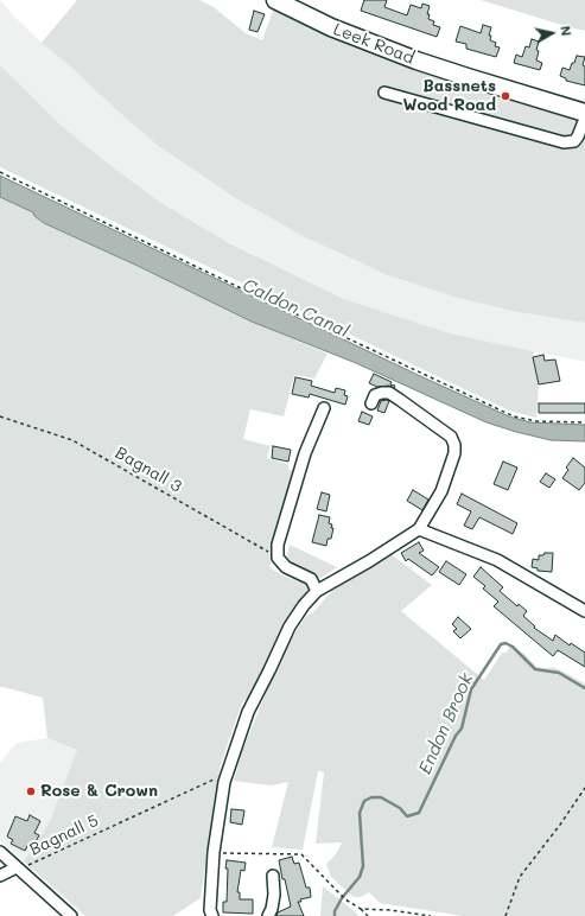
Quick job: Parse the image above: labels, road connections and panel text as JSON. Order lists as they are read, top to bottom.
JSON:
{
  "streets": {
    "highway": ["Leek Road"],
    "path": ["Bagnall 3", "Bagnall 5"]
  },
  "water": ["Caldon Canal", "Endon Brook"],
  "places": ["Bassnets Wood Road", "Rose & Crown"],
  "north": "right"
}
